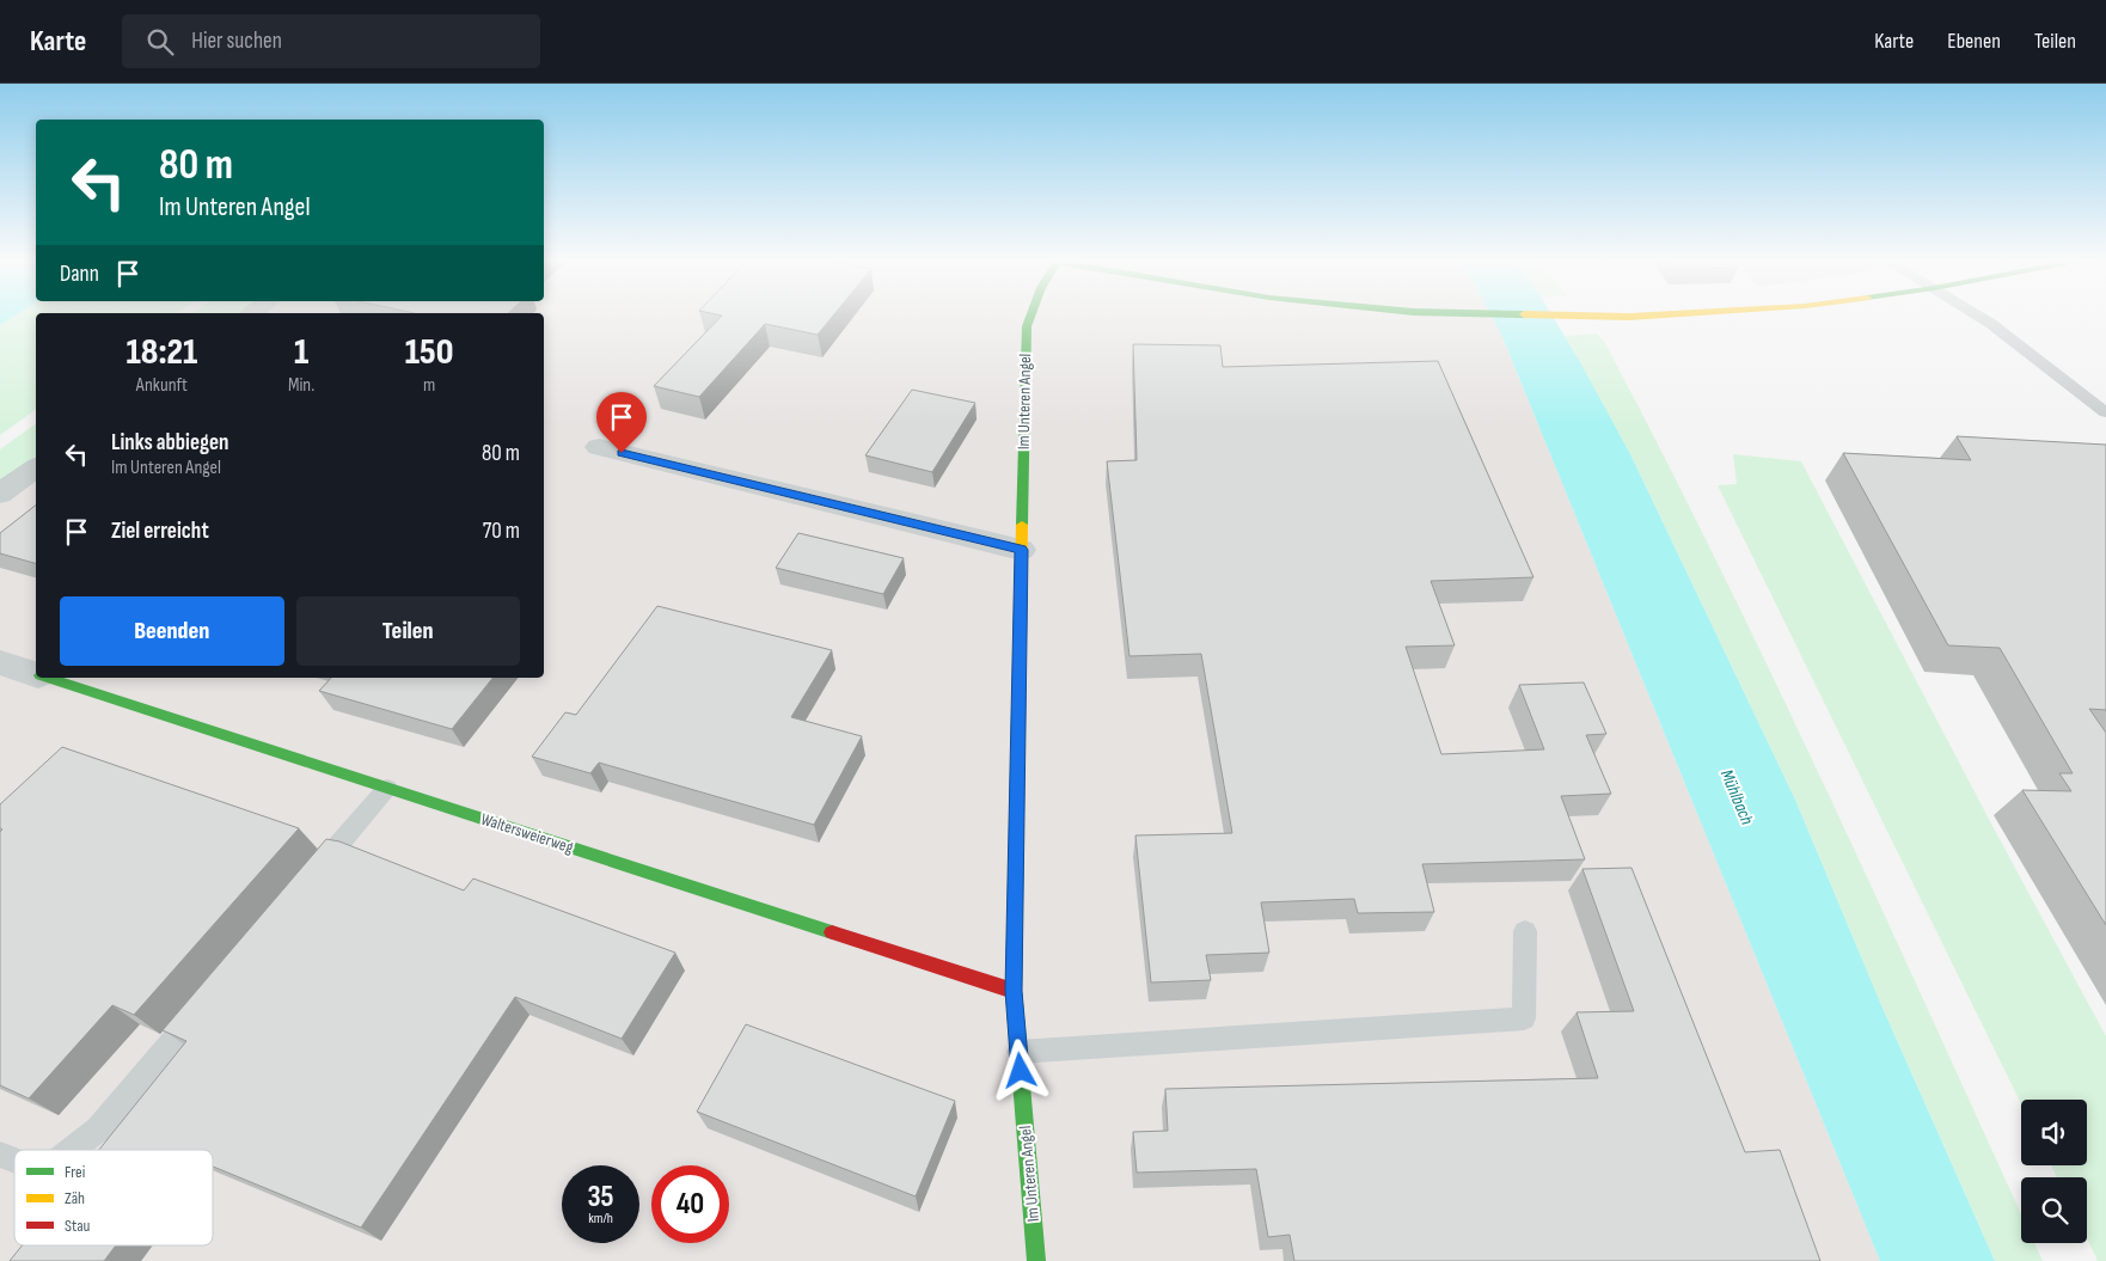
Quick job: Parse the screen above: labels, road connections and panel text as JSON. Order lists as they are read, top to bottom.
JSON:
{
  "streets": {
    "street": ["Im Unteren Angel", "Waltersweierweg"]
  },
  "crossings": [
    ["Im Unteren Angel", "Waltersweierweg"]
  ],
  "water": ["Mühlbach"],
  "legend": ["Frei", "Zäh", "Stau"],
  "page": {
    "header": "Karte",
    "search": "Hier suchen",
    "nav": ["Karte", "Ebenen", "Teilen"],
    "turn": ["80 m", "Im Unteren Angel"],
    "then": "Dann",
    "eta": [
      "18:21",
      "Ankunft",
      "1",
      "Min.",
      "150",
      "m"
    ],
    "list": [
      {
        "name": "Links abbiegen",
        "note": "Im Unteren Angel",
        "value": "80 m"
      },
      {
        "name": "Ziel erreicht",
        "value": "70 m"
      }
    ],
    "buttons": ["Beenden", "Teilen"],
    "speed": "35 km/h",
    "limit": "40"
  }
}
